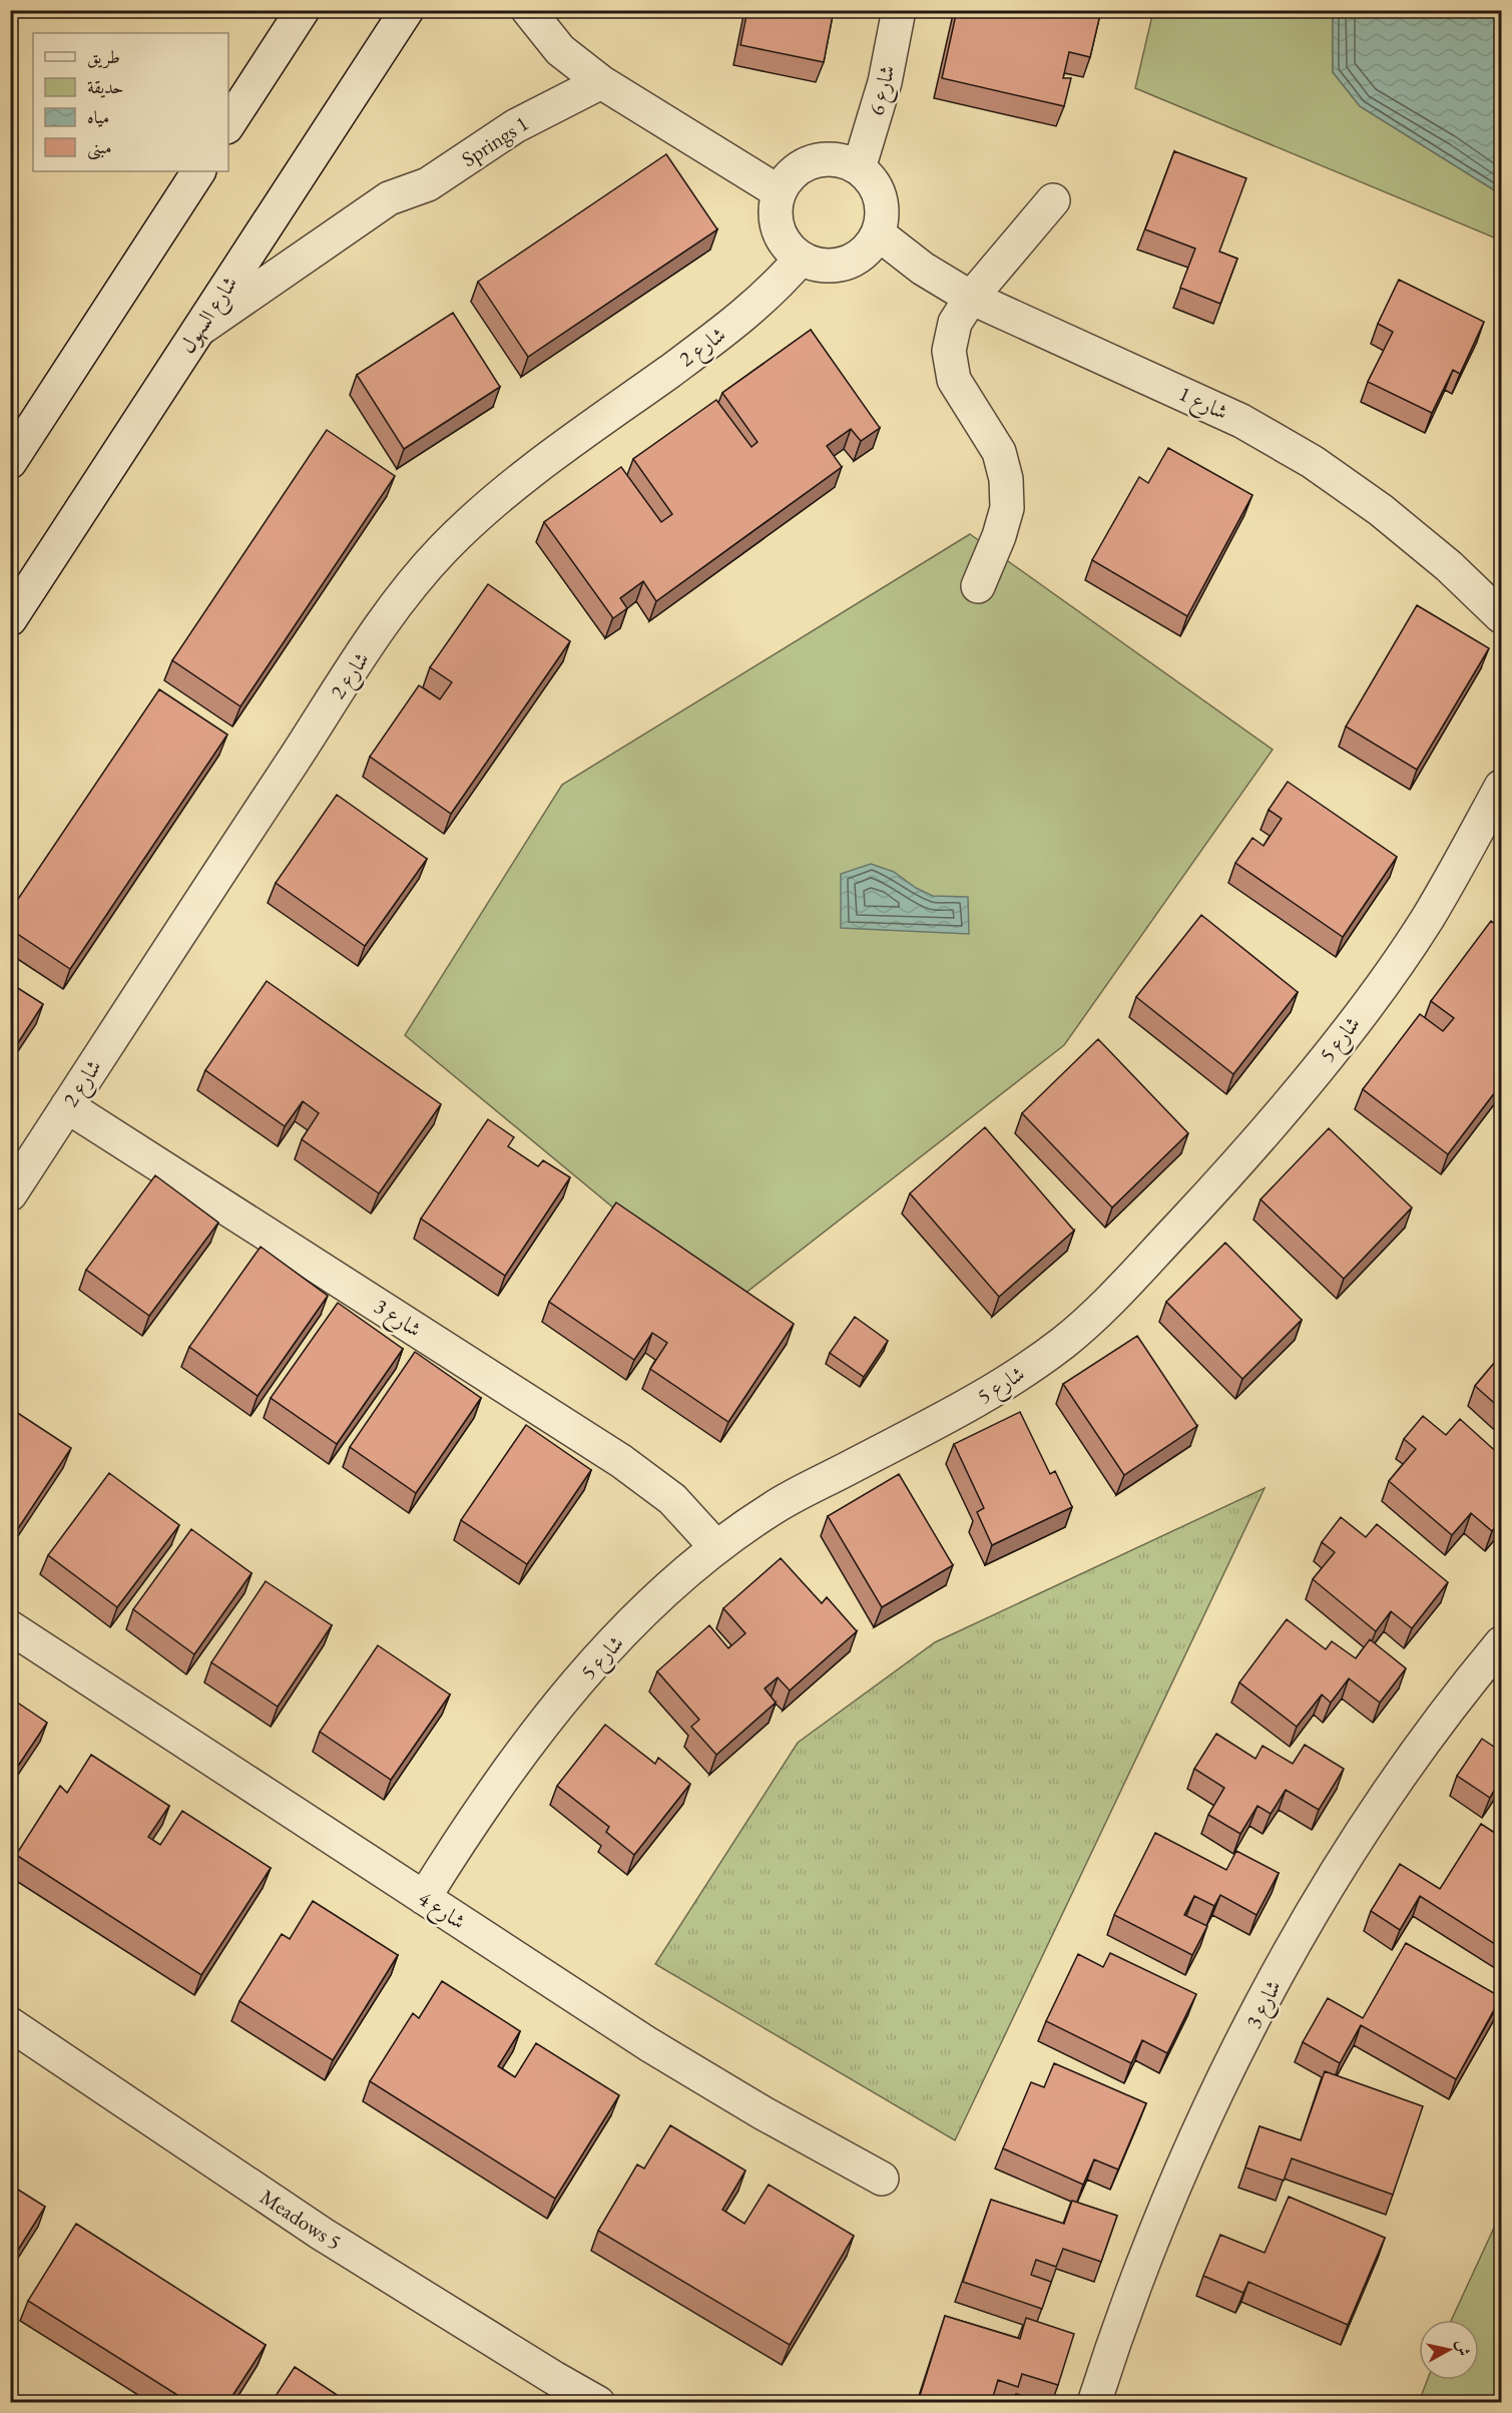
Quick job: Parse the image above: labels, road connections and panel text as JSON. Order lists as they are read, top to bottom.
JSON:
{
  "streets": {
    "street": [
      "شارع 6",
      "Springs 1",
      "شارع السهول",
      "شارع 2",
      "شارع 1",
      "شارع 5",
      "شارع 3",
      "شارع 4",
      "Meadows 5"
    ]
  },
  "crossings": [
    ["شارع 6", "شارع 2"],
    ["شارع 6", "شارع 1"],
    ["Springs 1", "شارع السهول"],
    ["شارع 2", "شارع 1"],
    ["شارع 2", "شارع 3"],
    ["شارع 5", "شارع 3"],
    ["شارع 5", "شارع 4"]
  ],
  "legend": [
    "طريق",
    "حديقة",
    "مياه",
    "مبنى"
  ],
  "north": "right"
}
